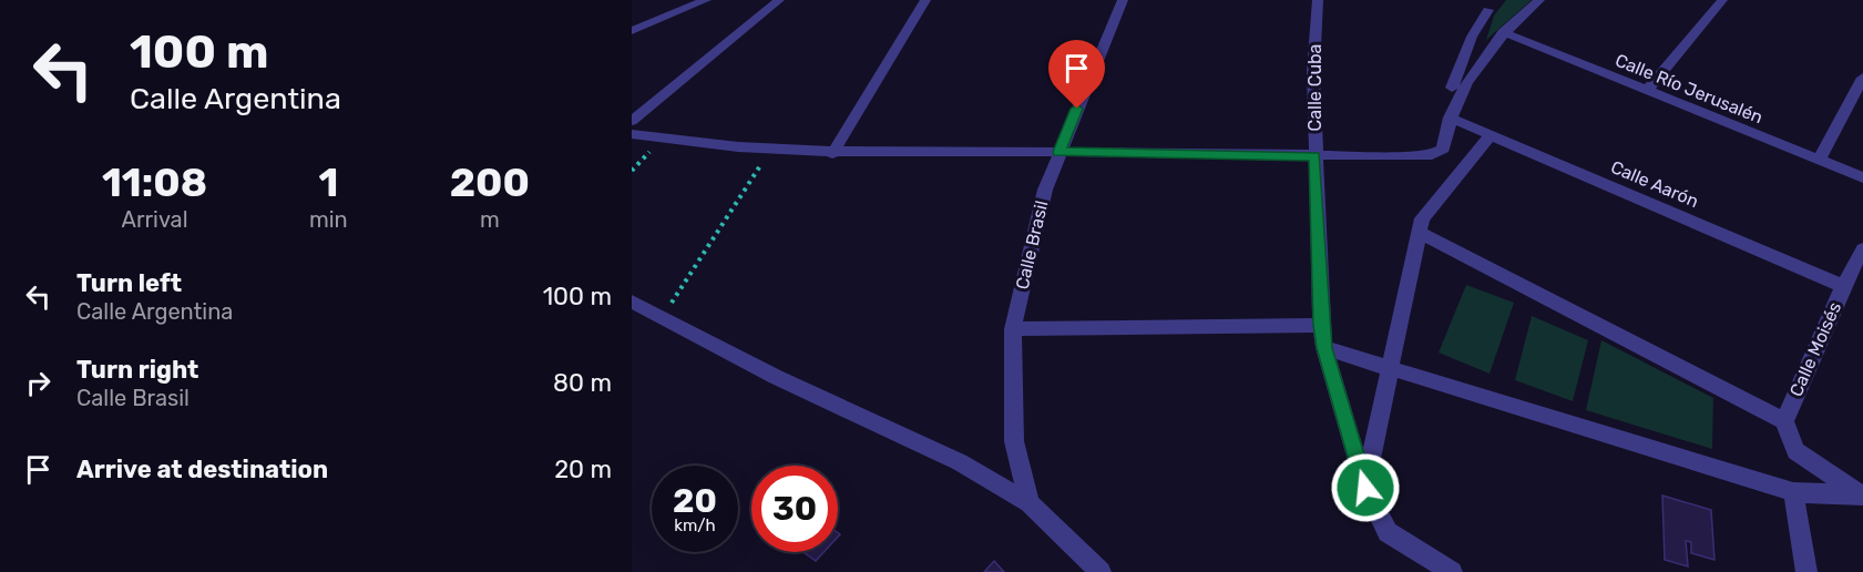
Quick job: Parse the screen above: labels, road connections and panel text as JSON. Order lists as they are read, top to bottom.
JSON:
{
  "streets": {
    "street": [
      "Calle Cuba",
      "Calle Río Jerusalén",
      "Calle Aarón",
      "Calle Brasil",
      "Calle Moisés"
    ]
  },
  "crossings": [
    ["Calle Aarón", "Calle Moisés"]
  ],
  "page": {
    "turn": ["100 m", "Calle Argentina"],
    "eta": [
      "11:08",
      "Arrival",
      "1",
      "min",
      "200",
      "m"
    ],
    "list": [
      {
        "name": "Turn left",
        "note": "Calle Argentina",
        "value": "100 m"
      },
      {
        "name": "Turn right",
        "note": "Calle Brasil",
        "value": "80 m"
      },
      {
        "name": "Arrive at destination",
        "value": "20 m"
      }
    ],
    "speed": "20 km/h",
    "limit": "30"
  }
}
